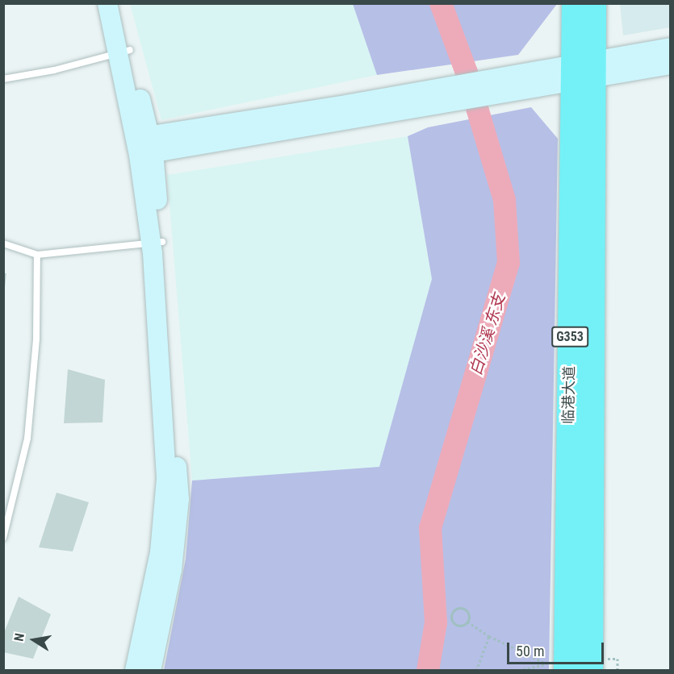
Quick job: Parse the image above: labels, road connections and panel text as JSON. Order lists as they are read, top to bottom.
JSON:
{
  "streets": {
    "highway": ["G353", "临港大道"]
  },
  "water": ["白沙溪 东支"],
  "scale_bar": "50 m",
  "north": "left"
}
